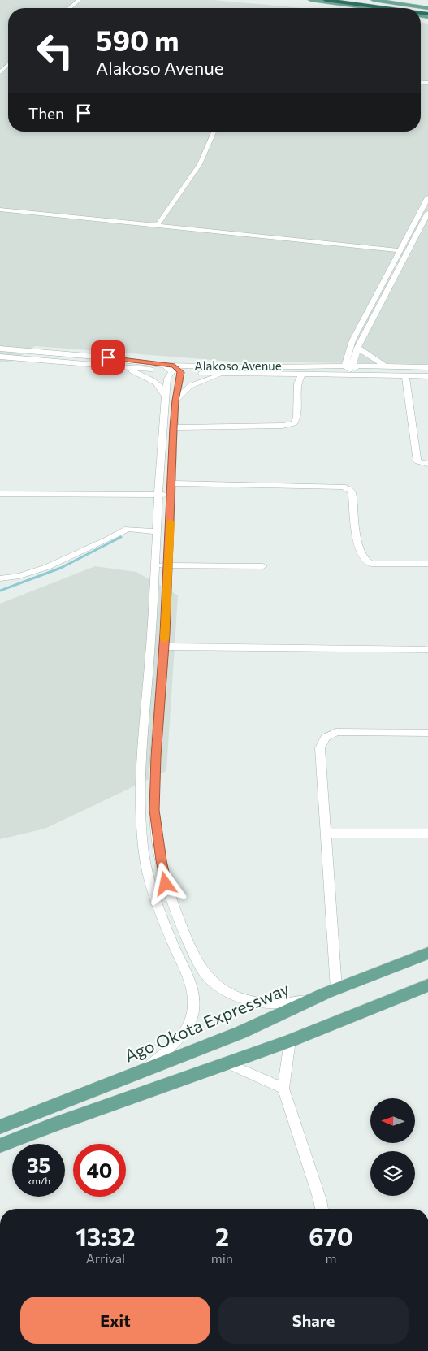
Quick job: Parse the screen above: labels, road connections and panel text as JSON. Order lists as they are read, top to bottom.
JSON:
{
  "streets": {
    "main road": ["Ago Okota Expressway"],
    "street": ["Alakoso Avenue"]
  },
  "north": "left",
  "page": {
    "turn": ["590 m", "Alakoso Avenue"],
    "then": "Then",
    "speed": "35 km/h",
    "limit": "40",
    "eta": [
      "13:32",
      "Arrival",
      "2",
      "min",
      "670",
      "m"
    ],
    "buttons": ["Exit", "Share"]
  }
}
